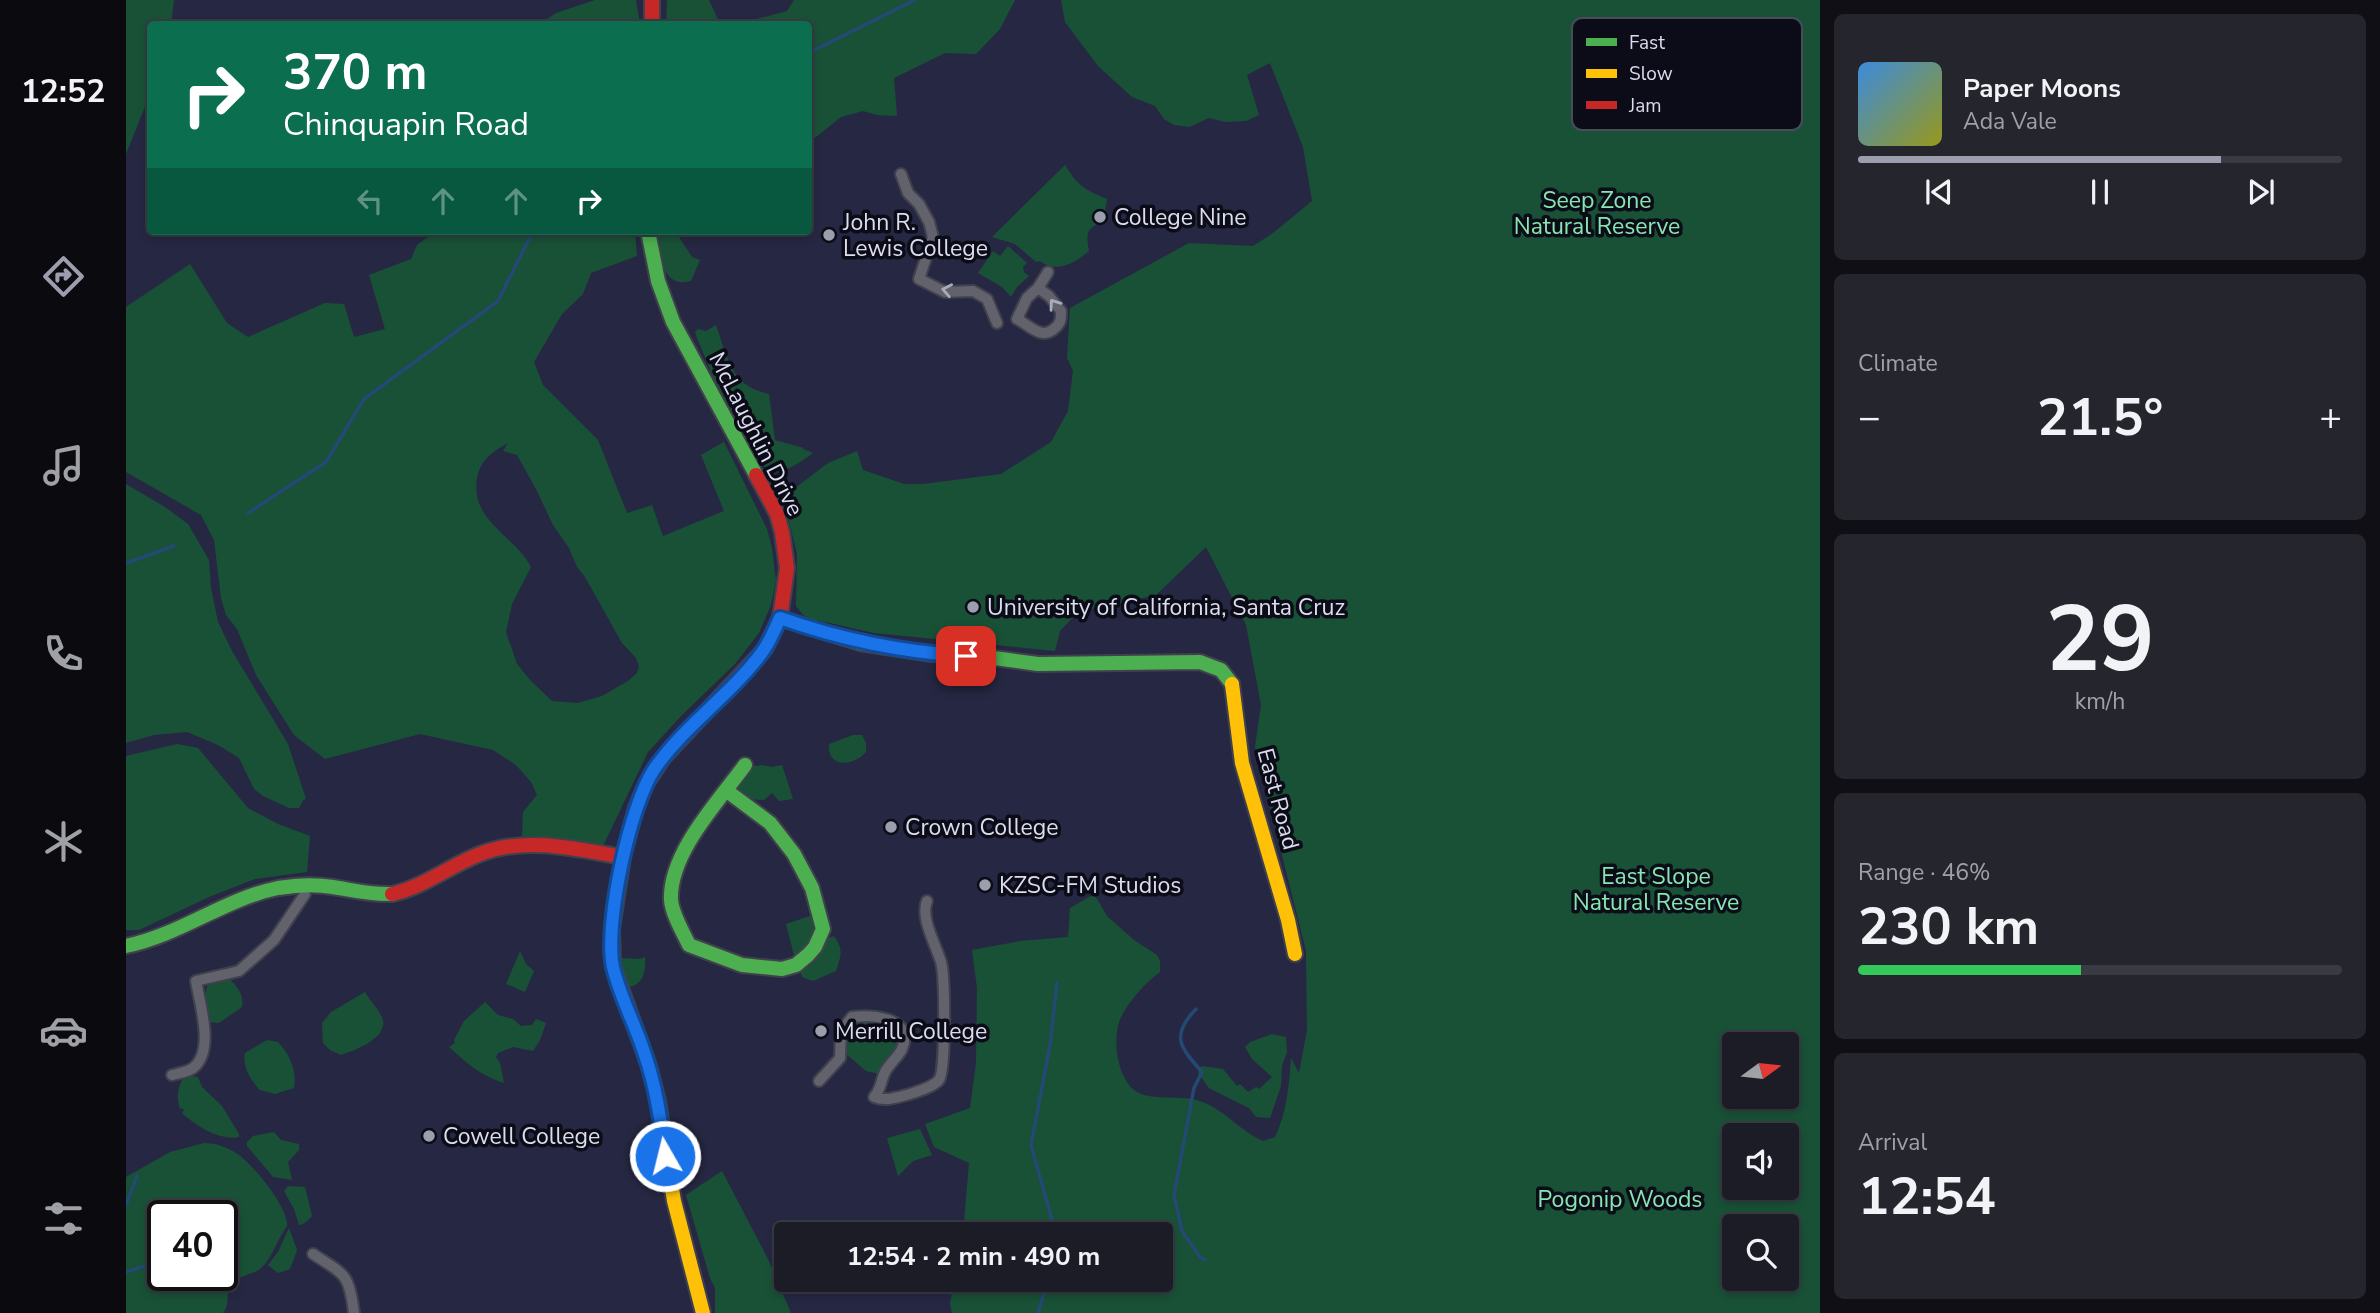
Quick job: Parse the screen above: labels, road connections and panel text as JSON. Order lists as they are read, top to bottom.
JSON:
{
  "streets": {
    "street": ["McLaughlin Drive", "East Road"]
  },
  "crossings": [
    ["McLaughlin Drive", "East Road"]
  ],
  "parks": ["Seep Zone Natural Reserve", "East Slope Natural Reserve", "Pogonip Woods"],
  "places": [
    "College Nine",
    "John R. Lewis College",
    "University of California, Santa Cruz",
    "Crown College",
    "KZSC-FM Studios",
    "Merrill College",
    "Cowell College"
  ],
  "legend": ["Fast", "Slow", "Jam"],
  "north": "right",
  "page": {
    "tabs": "12:52",
    "turn": ["370 m", "Chinquapin Road"],
    "song": ["Paper Moons", "Ada Vale"],
    "tile": [
      "Climate",
      ["29", "km/h"],
      ["Range · 46%", "230 km"],
      ["Arrival", "12:54"]
    ],
    "heat": ["−", "21.5°", "+"],
    "limit": "40",
    "trip": "12:54 · 2 min · 490 m"
  }
}
